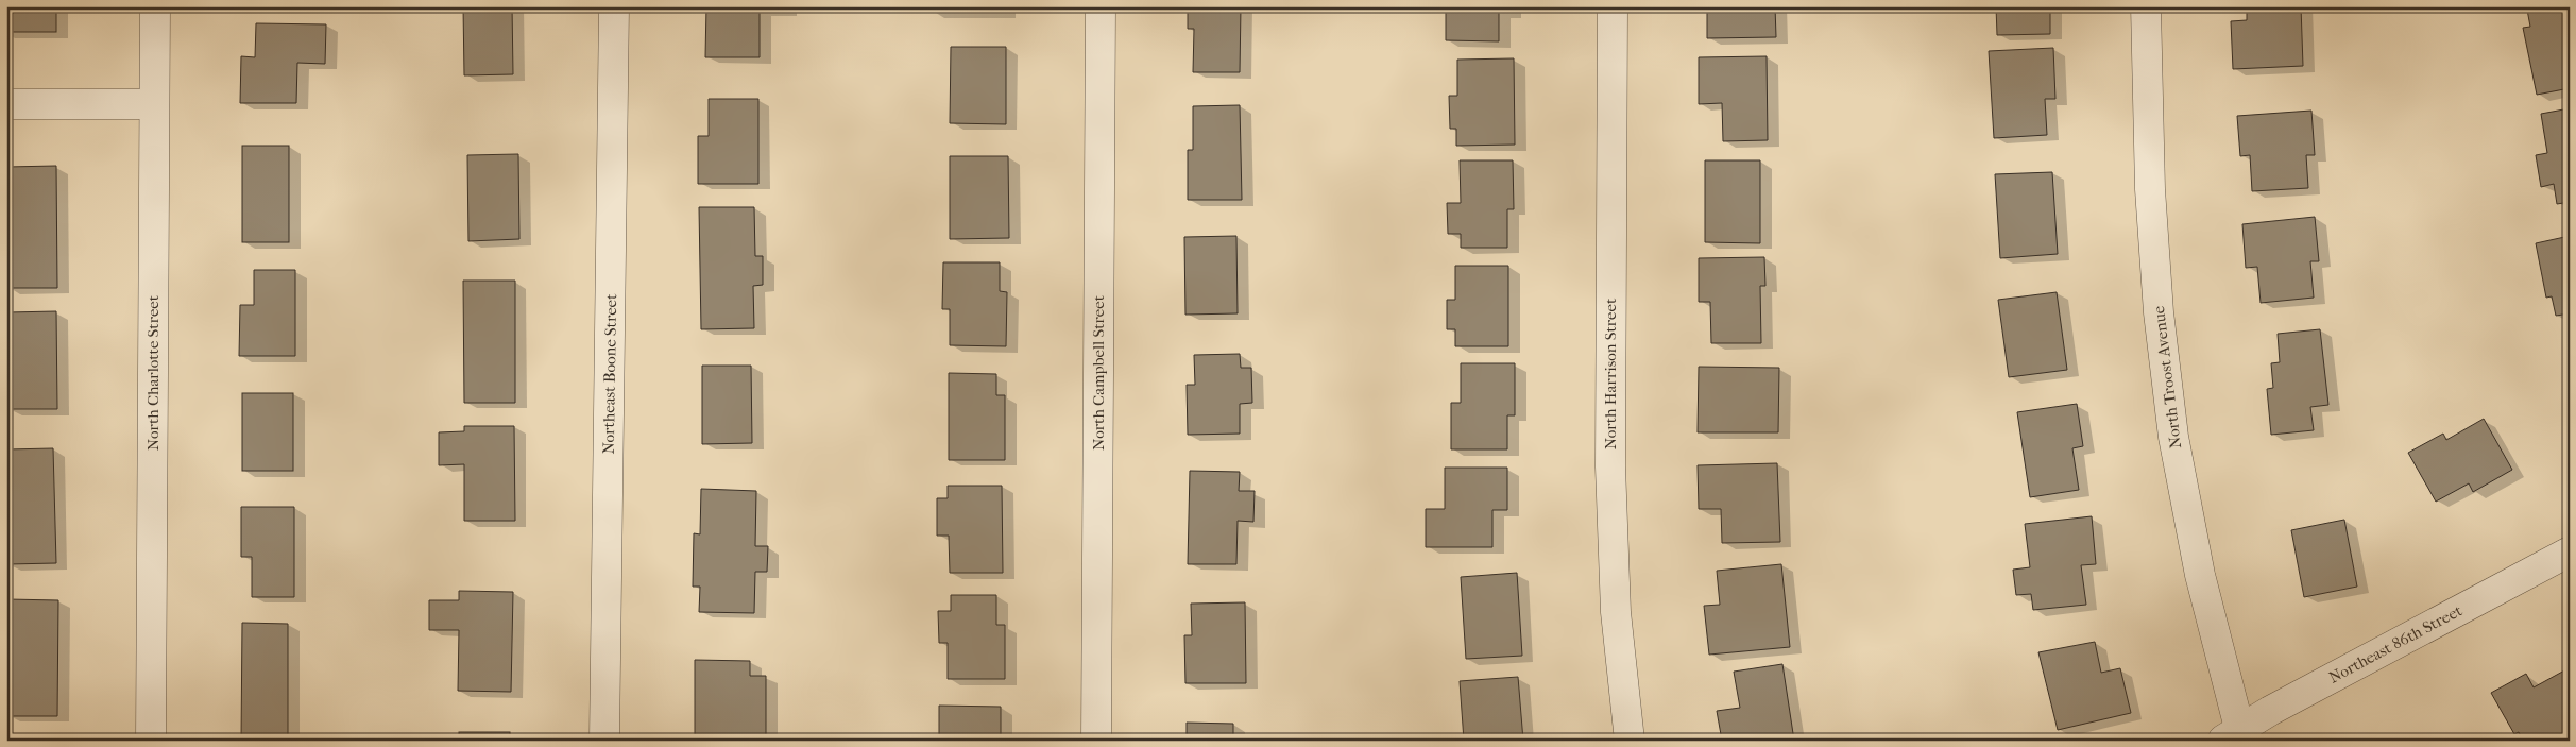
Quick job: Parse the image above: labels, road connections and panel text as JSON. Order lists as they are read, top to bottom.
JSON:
{
  "streets": {
    "street": [
      "North Charlotte Street",
      "North Campbell Street",
      "Northeast Boone Street",
      "North Harrison Street",
      "North Troost Avenue",
      "Northeast 86th Street"
    ]
  },
  "crossings": [
    ["North Troost Avenue", "Northeast 86th Street"]
  ]
}
